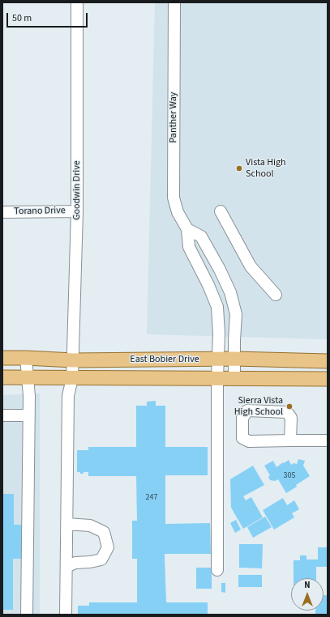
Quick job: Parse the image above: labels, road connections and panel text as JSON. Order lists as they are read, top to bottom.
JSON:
{
  "streets": {
    "main road": ["East Bobier Drive"],
    "street": ["Panther Way", "Goodwin Drive", "Torano Drive"]
  },
  "crossings": [
    ["Panther Way", "East Bobier Drive"],
    ["Goodwin Drive", "Torano Drive"],
    ["Goodwin Drive", "East Bobier Drive"]
  ],
  "places": ["Vista High School", "Sierra Vista High School"],
  "house_numbers": ["305", "247"],
  "scale_bar": "50 m",
  "north": "top"
}
